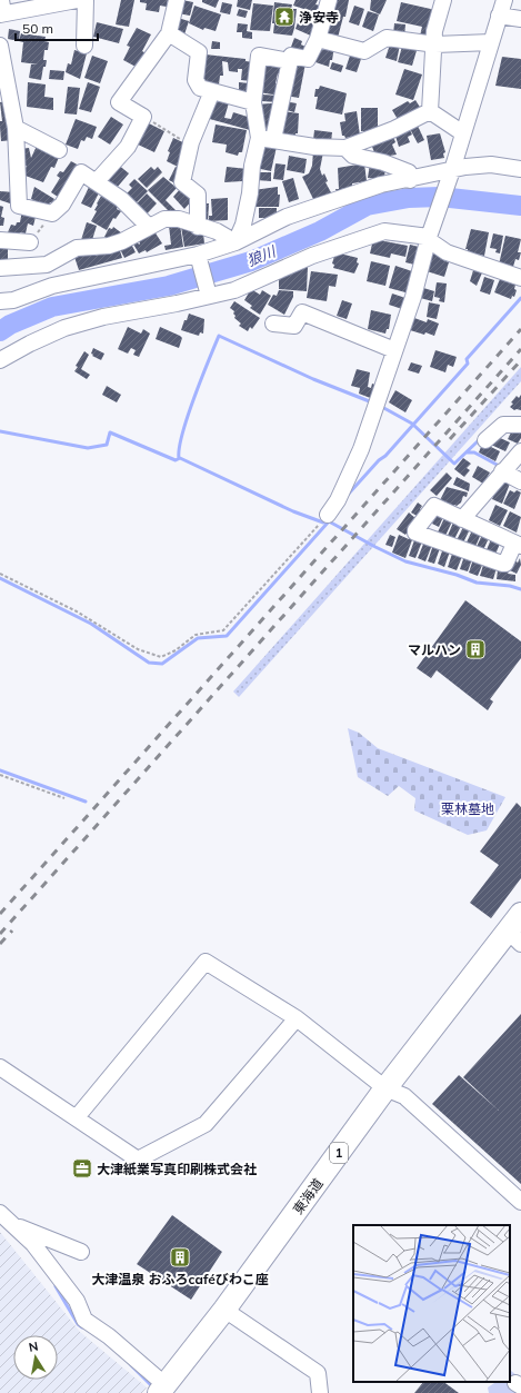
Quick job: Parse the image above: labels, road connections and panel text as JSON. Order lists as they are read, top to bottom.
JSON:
{
  "streets": {
    "highway": ["1", "東海道"]
  },
  "water": ["狼川"],
  "parks": ["栗林墓地"],
  "places": {
    "temple": ["浄安寺"],
    "building": ["マルハン", "大津温泉 おふろcaféびわこ座"],
    "office": ["大津紙業写真印刷株式会社"]
  },
  "scale_bar": "50 m",
  "north": "top"
}
